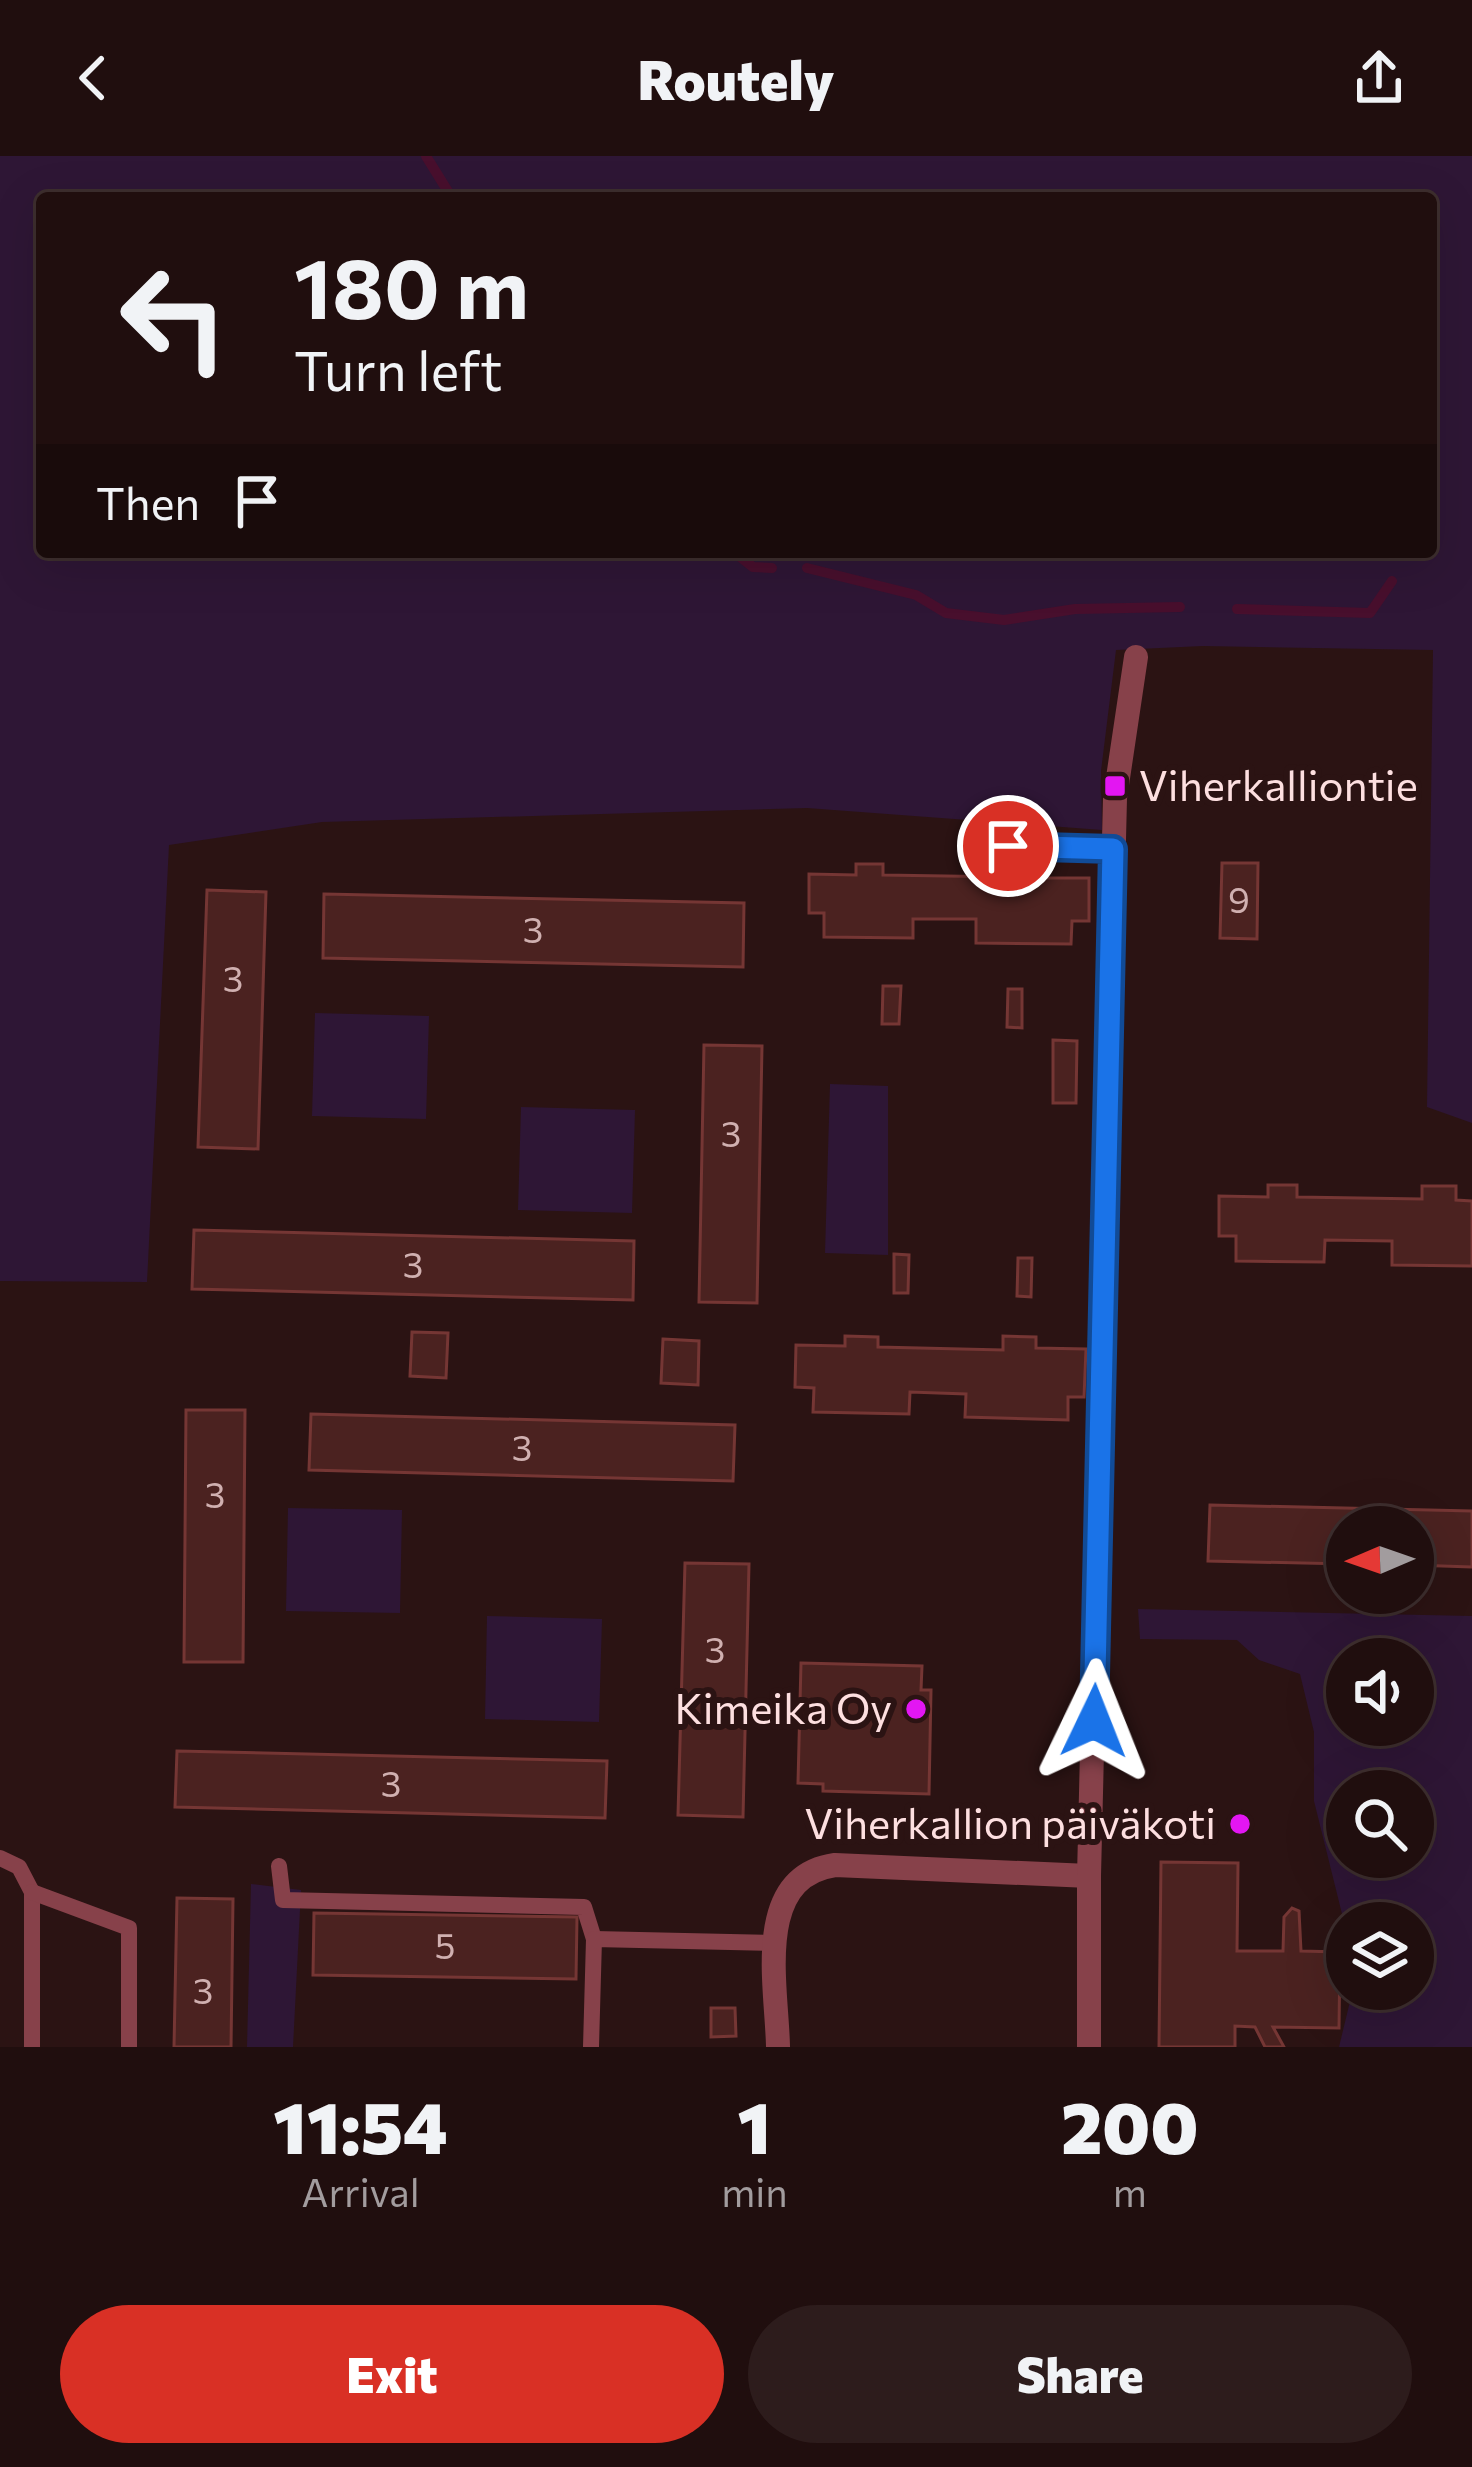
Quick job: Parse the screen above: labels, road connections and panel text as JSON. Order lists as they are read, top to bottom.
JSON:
{
  "places": {
    "transit": ["Viherkalliontie"],
    "other": ["Kimeika Oy", "Viherkallion päiväkoti"]
  },
  "house_numbers": [
    "9",
    "3",
    "3",
    "3",
    "3",
    "3",
    "3",
    "3",
    "3",
    "5",
    "3"
  ],
  "north": "left",
  "page": {
    "header": "Routely",
    "turn": ["180 m", "Turn left"],
    "then": "Then",
    "eta": [
      "11:54",
      "Arrival",
      "1",
      "min",
      "200",
      "m"
    ],
    "buttons": ["Exit", "Share"]
  }
}
